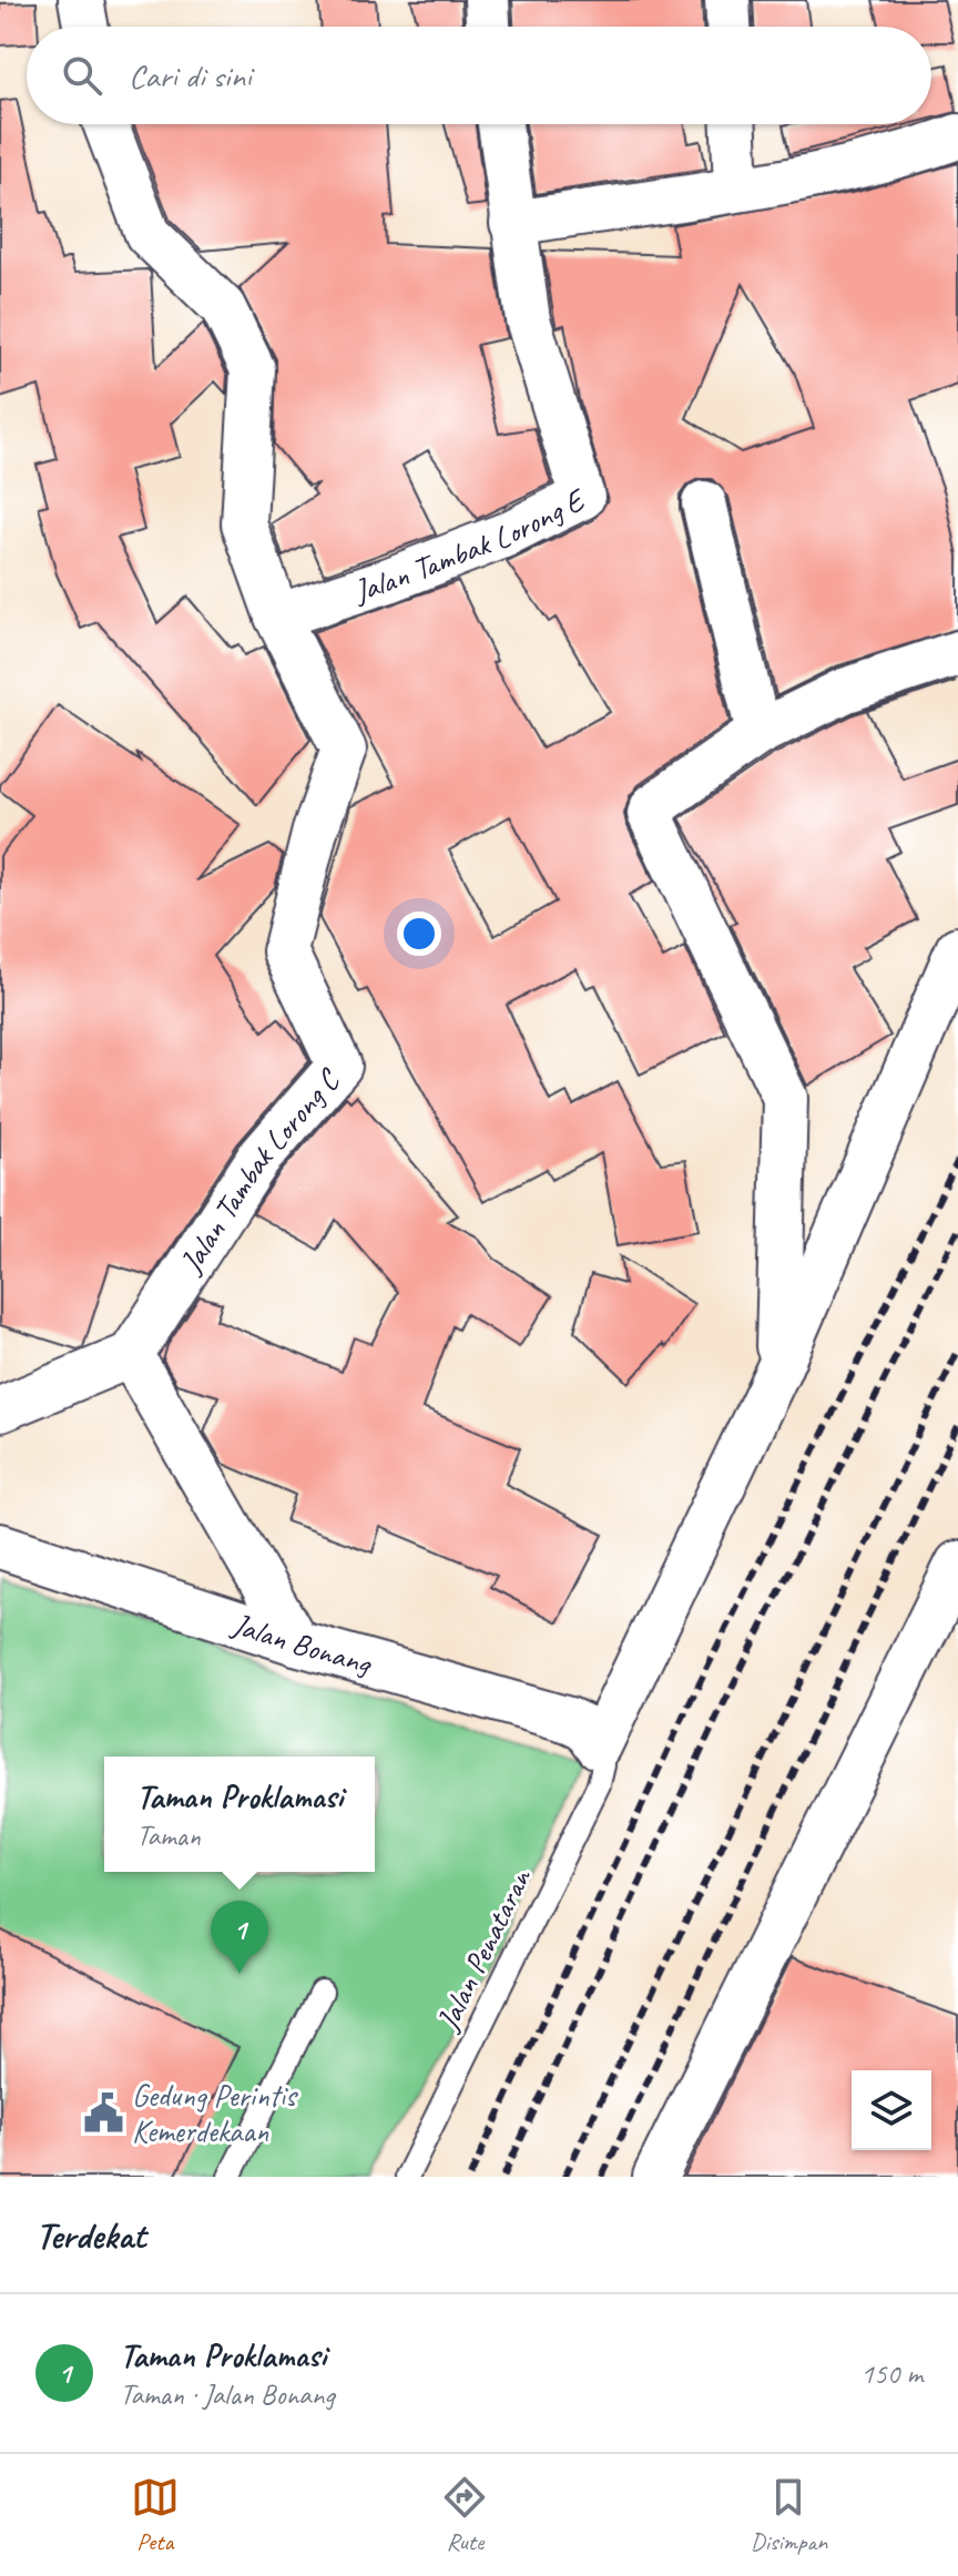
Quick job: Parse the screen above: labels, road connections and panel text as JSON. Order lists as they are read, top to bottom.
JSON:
{
  "streets": {
    "street": ["Jalan Tambak Lorong E", "Jalan Tambak Lorong C", "Jalan Bonang"],
    "lane": ["Jalan Penataran"]
  },
  "crossings": [
    ["Jalan Tambak Lorong E", "Jalan Tambak Lorong C"],
    ["Jalan Bonang", "Jalan Penataran"]
  ],
  "places": {
    "public building": ["Gedung Perintis Kemerdekaan"]
  },
  "page": {
    "search": "Cari di sini",
    "popup": ["Taman Proklamasi", "Taman"],
    "pins": "1",
    "heading": "Terdekat",
    "list": [
      {
        "mark": "1",
        "name": "Taman Proklamasi",
        "note": "Taman · Jalan Bonang",
        "value": "150 m"
      }
    ],
    "nav": ["Peta", "Rute", "Disimpan"]
  }
}
